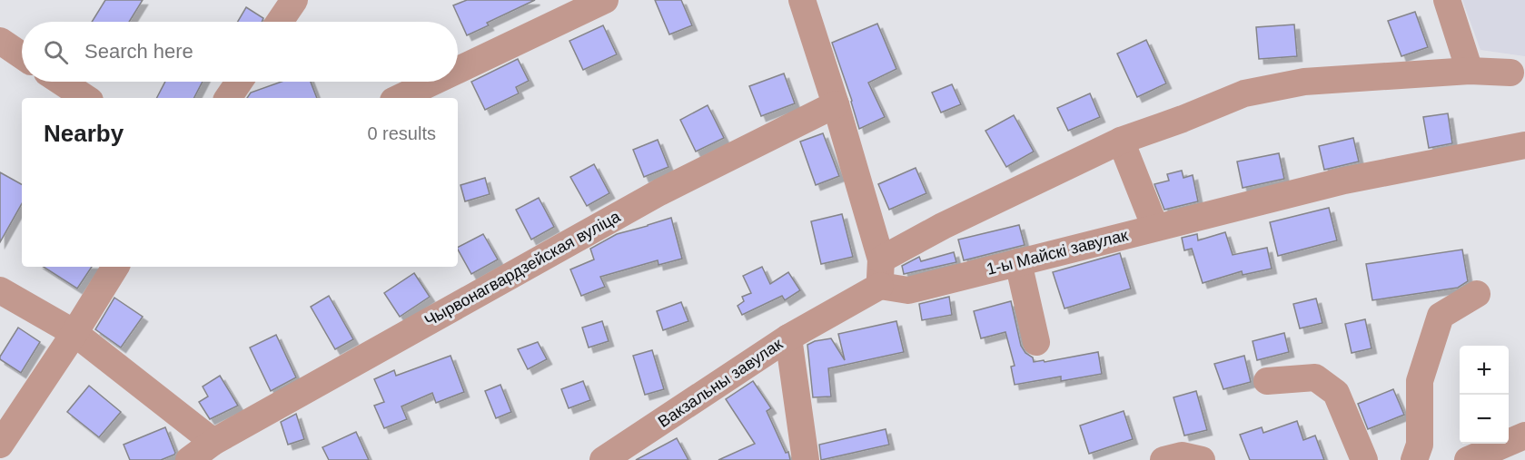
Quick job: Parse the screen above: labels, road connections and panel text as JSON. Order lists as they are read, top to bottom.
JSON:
{
  "streets": {
    "street": ["1-ы Майскі завулак", "Чырвонагвардзейская вуліца", "Вакзальны завулак"]
  },
  "page": {
    "search": "Search here",
    "heading": ["Nearby", "0 results"],
    "map_buttons": ["+", "−"]
  }
}
